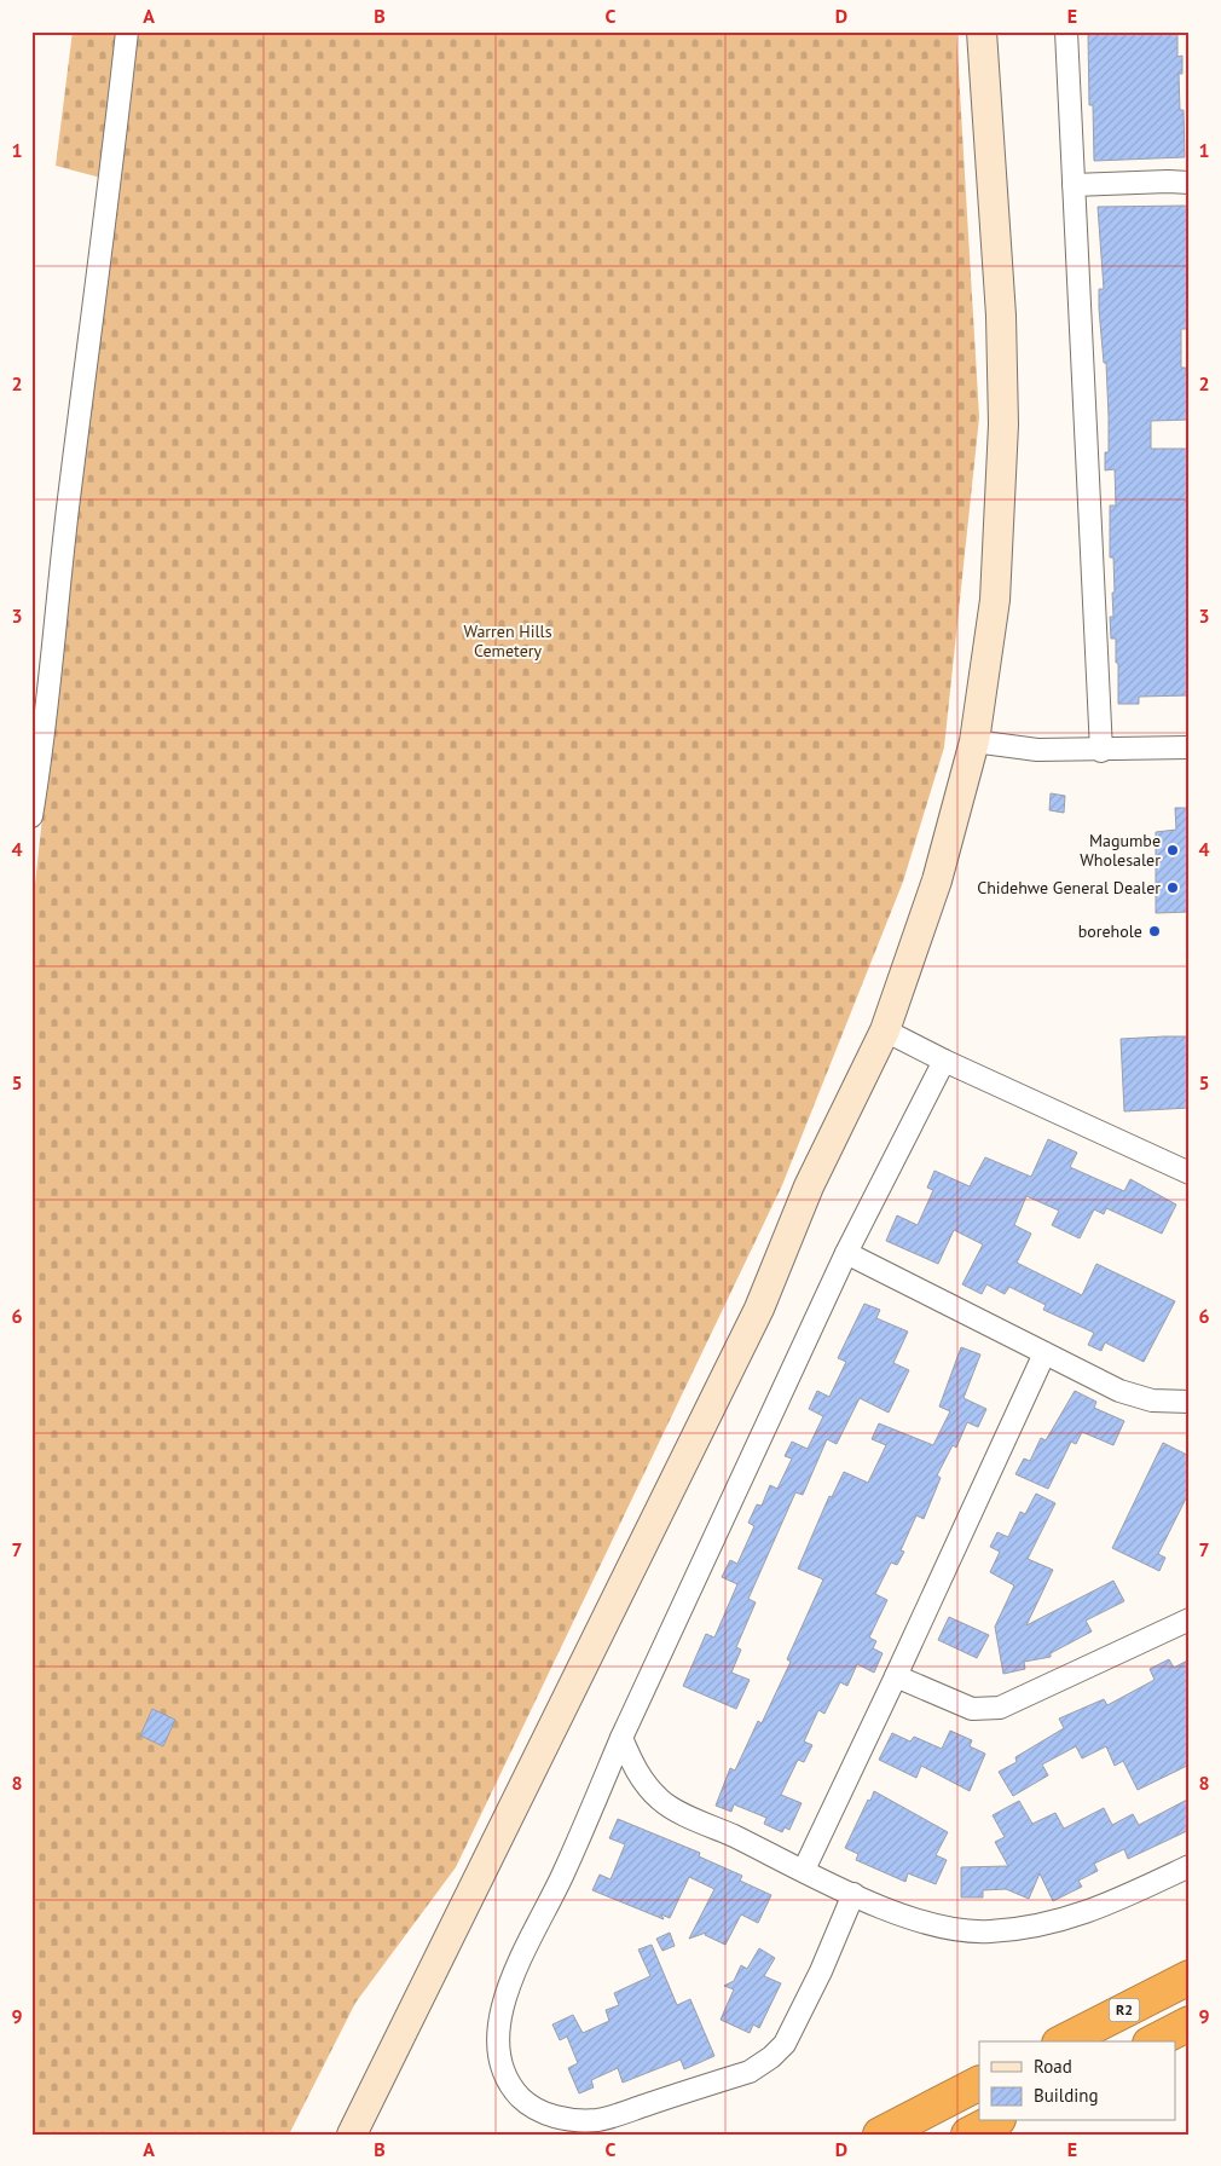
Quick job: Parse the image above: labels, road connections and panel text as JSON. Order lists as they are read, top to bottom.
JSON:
{
  "streets": {
    "highway": ["R2"]
  },
  "parks": ["Warren Hills Cemetery"],
  "places": ["Magumbe Wholesaler", "Chidehwe General Dealer", "borehole"],
  "legend": ["Road", "Building"],
  "grid": {
    "columns": [
      "A",
      "B",
      "C",
      "D",
      "E"
    ],
    "rows": [
      "1",
      "2",
      "3",
      "4",
      "5",
      "6",
      "7",
      "8",
      "9"
    ]
  }
}
